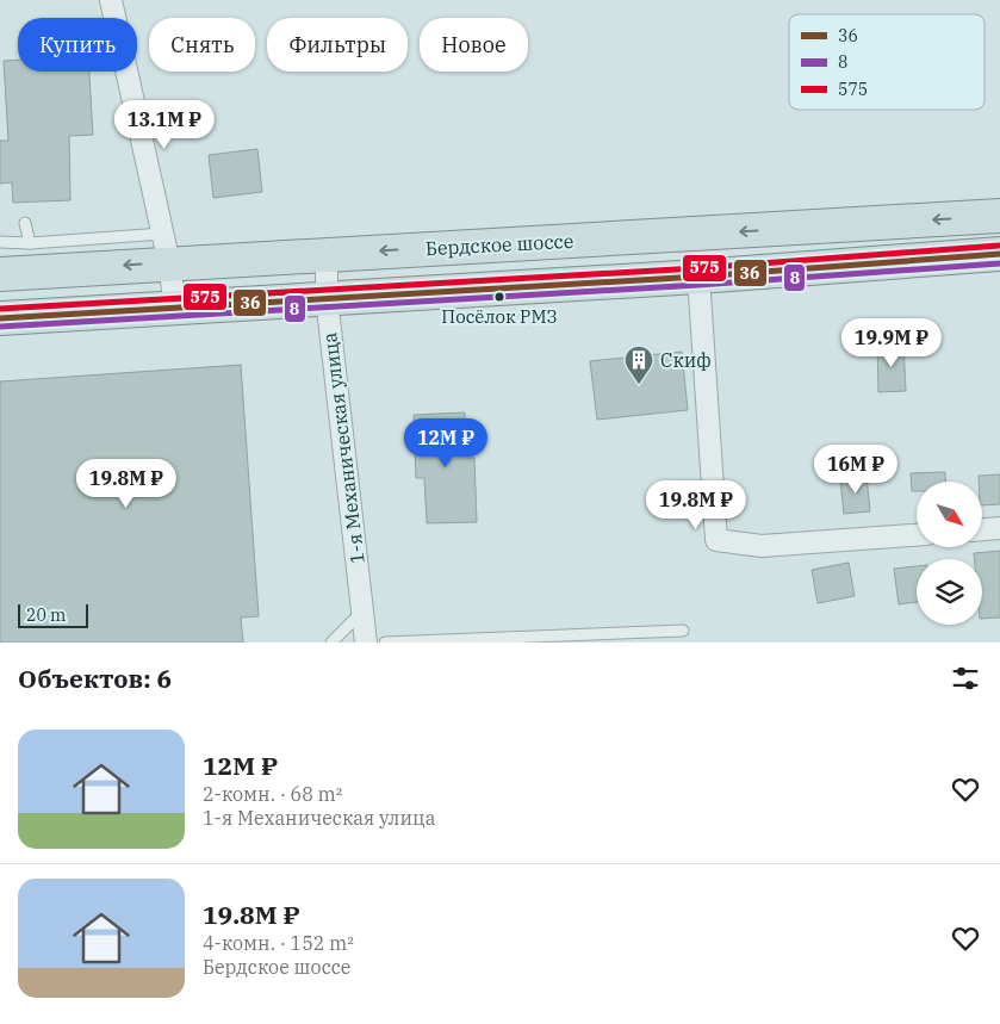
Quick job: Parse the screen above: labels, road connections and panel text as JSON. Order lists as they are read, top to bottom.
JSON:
{
  "streets": {
    "highway": ["Бердское шоссе"],
    "street": ["1-я Механическая улица"]
  },
  "crossings": [
    ["Бердское шоссе", "1-я Механическая улица"]
  ],
  "places": {
    "other": ["Посёлок РМЗ"],
    "building": ["Скиф"]
  },
  "lines": ["transit line 575", "transit line 36", "transit line 8"],
  "legend": ["36", "8", "575"],
  "scale_bar": "20 m",
  "north": "bottom right",
  "page": {
    "chip": [
      "Купить",
      "Снять",
      "Фильтры",
      "Новое"
    ],
    "price": [
      "13.1M ₽",
      "19.9M ₽",
      "12M ₽",
      "16M ₽",
      "19.8M ₽",
      "19.8M ₽"
    ],
    "scale": "20 m",
    "heading": "Объектов: 6",
    "list": [
      {
        "name": "12M ₽",
        "note": "2-комн. · 68 m² · 1-я Механическая улица"
      },
      {
        "name": "19.8M ₽",
        "note": "4-комн. · 152 m² · Бердское шоссе"
      }
    ]
  }
}
